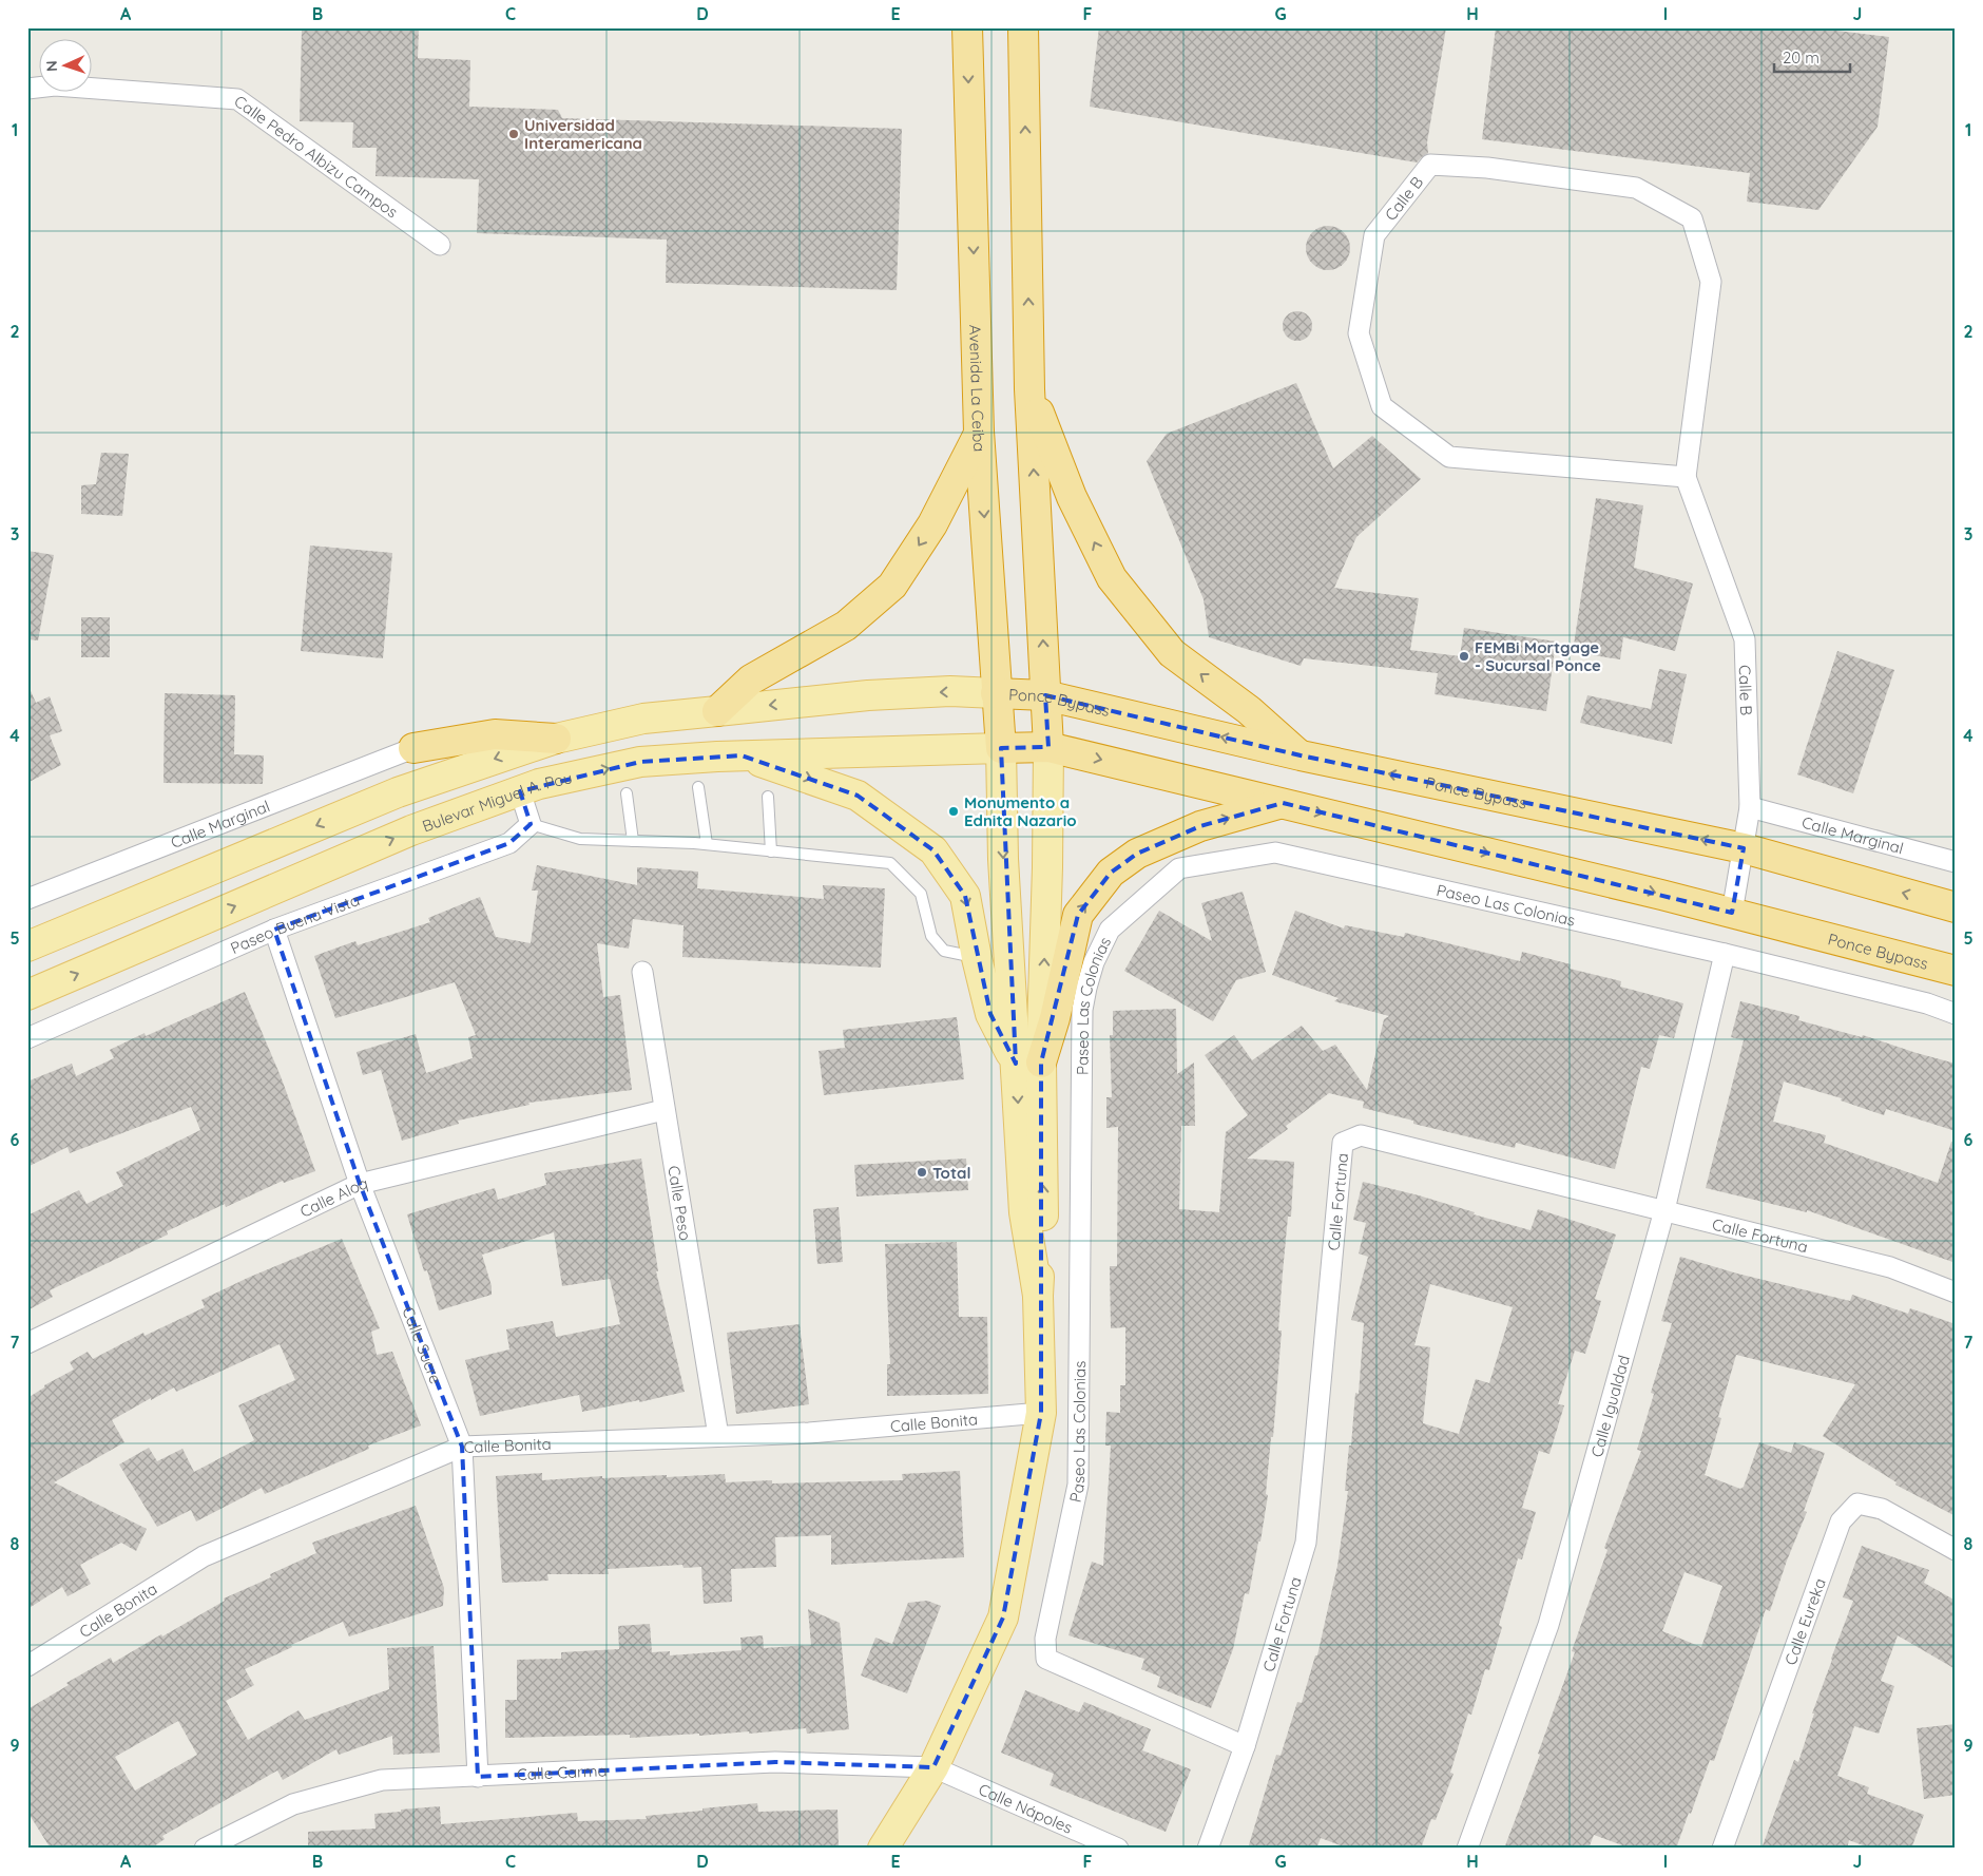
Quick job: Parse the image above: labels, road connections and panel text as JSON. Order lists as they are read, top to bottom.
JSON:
{
  "streets": {
    "highway": ["Avenida La Ceiba", "Ponce Bypass"],
    "main road": ["Bulevar Miguel A. Pou"],
    "street": [
      "Calle Pedro Albizu Campos",
      "Calle B",
      "Calle Marginal",
      "Paseo Las Colonias",
      "Paseo Buena Vista",
      "Calle Aloq",
      "Calle Fortuna",
      "Calle Peso",
      "Calle Sucre",
      "Calle Igualdad",
      "Calle Bonita",
      "Calle Eureka",
      "Calle Carma",
      "Calle Nápoles"
    ]
  },
  "crossings": [
    ["Calle B", "Ponce Bypass"],
    ["Calle B", "Calle Marginal"],
    ["Avenida La Ceiba", "Ponce Bypass"],
    ["Avenida La Ceiba", "Bulevar Miguel A. Pou"],
    ["Ponce Bypass", "Bulevar Miguel A. Pou"],
    ["Paseo Las Colonias", "Calle Fortuna"],
    ["Paseo Las Colonias", "Calle Igualdad"],
    ["Paseo Buena Vista", "Calle Sucre"],
    ["Calle Aloq", "Calle Peso"],
    ["Calle Aloq", "Calle Sucre"],
    ["Calle Fortuna", "Calle Igualdad"],
    ["Calle Peso", "Calle Bonita"],
    ["Calle Sucre", "Calle Bonita"],
    ["Calle Sucre", "Calle Carma"],
    ["Calle Carma", "Calle Nápoles"]
  ],
  "places": [
    "Universidad Interamericana",
    "FEMBi Mortgage - Sucursal Ponce",
    "Monumento a Ednita Nazario",
    "Total"
  ],
  "scale_bar": "20 m",
  "north": "left",
  "grid": {
    "columns": [
      "A",
      "B",
      "C",
      "D",
      "E",
      "F",
      "G",
      "H",
      "I",
      "J"
    ],
    "rows": [
      "1",
      "2",
      "3",
      "4",
      "5",
      "6",
      "7",
      "8",
      "9"
    ]
  }
}
